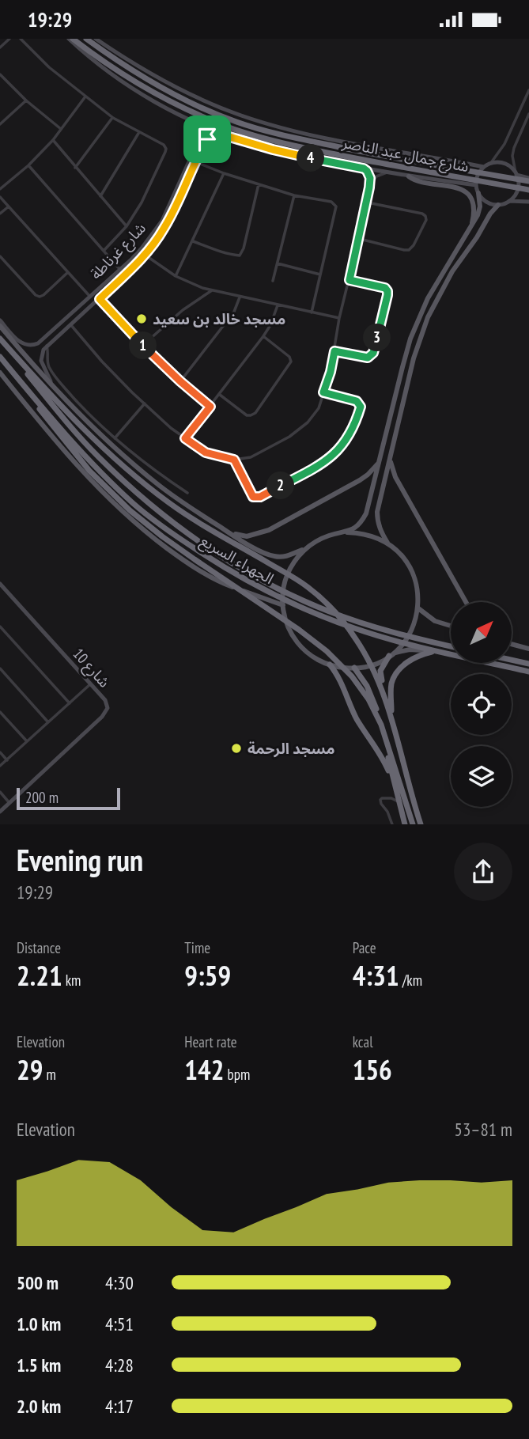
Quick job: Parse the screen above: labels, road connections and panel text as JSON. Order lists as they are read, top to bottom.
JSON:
{
  "streets": {
    "highway": ["شارع جمال عبد الناصر", "الجهراء السريع"],
    "street": ["شارع غرناطة", "شارع 10"]
  },
  "places": ["مسجد خالد بن سعيد", "مسجد الرحمة"],
  "scale_bar": "200 m",
  "north": "top right",
  "page": {
    "status": "19:29",
    "pins": [
      "4",
      "3",
      "1",
      "2"
    ],
    "scale": "200 m",
    "heading": ["Evening run", "19:29"],
    "stats": [
      ["Distance", "2.21 km"],
      ["Time", "9:59"],
      ["Pace", "4:31 /km"],
      ["Elevation", "29 m"],
      ["Heart rate", "142 bpm"],
      ["kcal", "156"]
    ],
    "chart": ["Elevation", "53–81 m"],
    "list": [
      {
        "name": "500 m",
        "note": "4:30"
      },
      {
        "name": "1.0 km",
        "note": "4:51"
      },
      {
        "name": "1.5 km",
        "note": "4:28"
      },
      {
        "name": "2.0 km",
        "note": "4:17"
      }
    ]
  }
}
